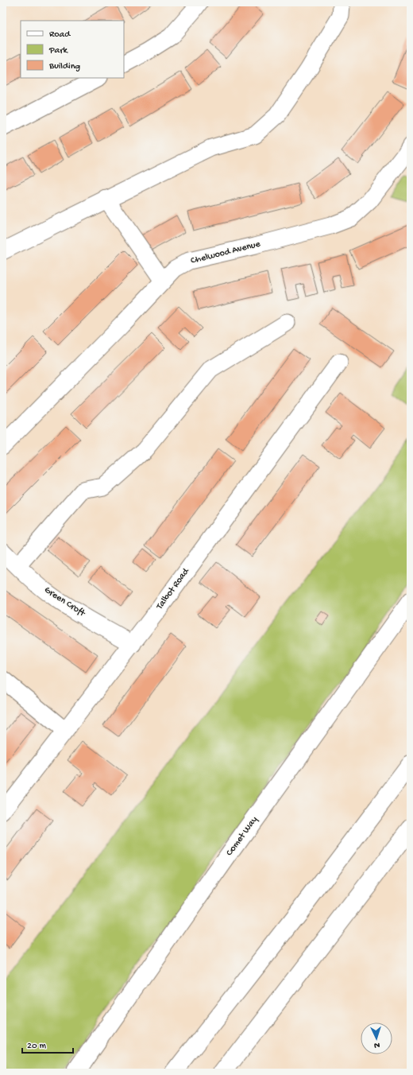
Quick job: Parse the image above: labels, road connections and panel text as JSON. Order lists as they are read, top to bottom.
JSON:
{
  "streets": {
    "main road": ["Comet Way"],
    "street": ["Chelwood Avenue", "Talbot Road", "Green Croft"]
  },
  "crossings": [
    ["Talbot Road", "Green Croft"]
  ],
  "legend": ["Road", "Park", "Building"],
  "scale_bar": "20 m",
  "north": "bottom"
}
